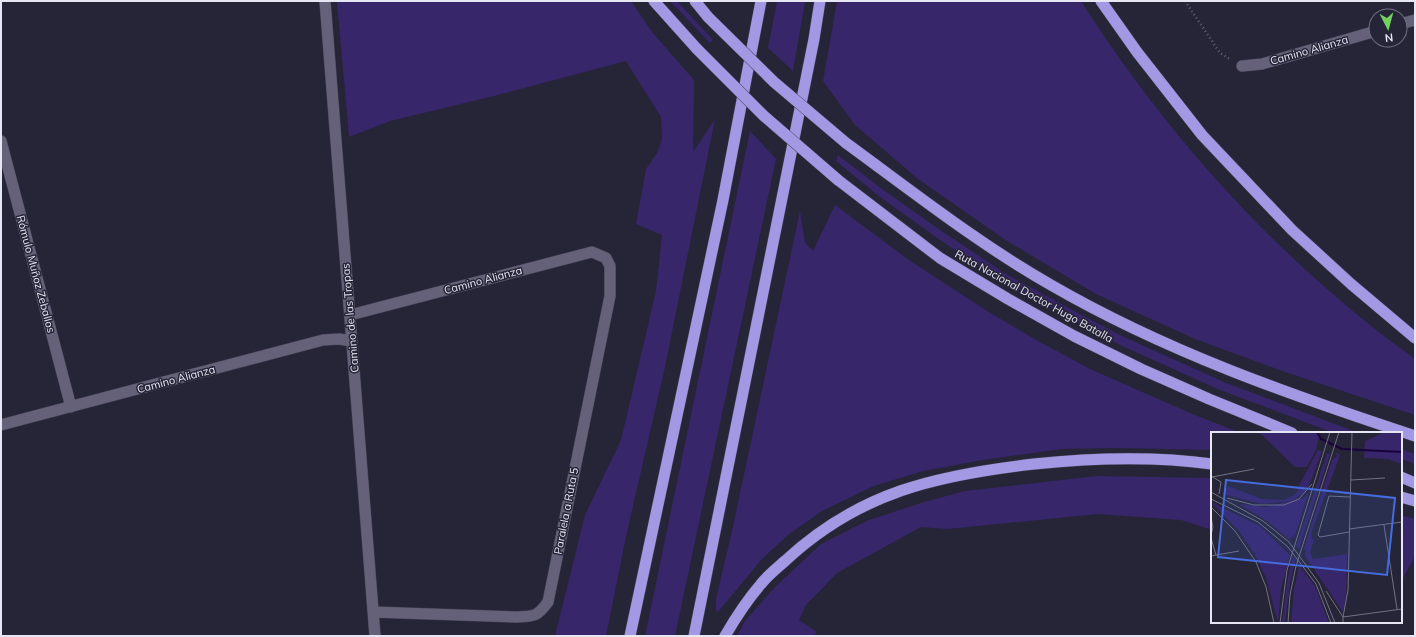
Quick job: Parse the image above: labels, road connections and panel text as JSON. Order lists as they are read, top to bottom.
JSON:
{
  "streets": {
    "highway": ["Ruta Nacional Doctor Hugo Batalla"],
    "street": [
      "Camino Alianza",
      "Rómulo Muñoz Zeballos",
      "Camino de las Tropas",
      "Paralela a Ruta 5"
    ]
  },
  "crossings": [
    ["Camino Alianza", "Rómulo Muñoz Zeballos"],
    ["Camino Alianza", "Camino de las Tropas"],
    ["Camino Alianza", "Paralela a Ruta 5"],
    ["Camino de las Tropas", "Paralela a Ruta 5"]
  ],
  "north": "bottom"
}
